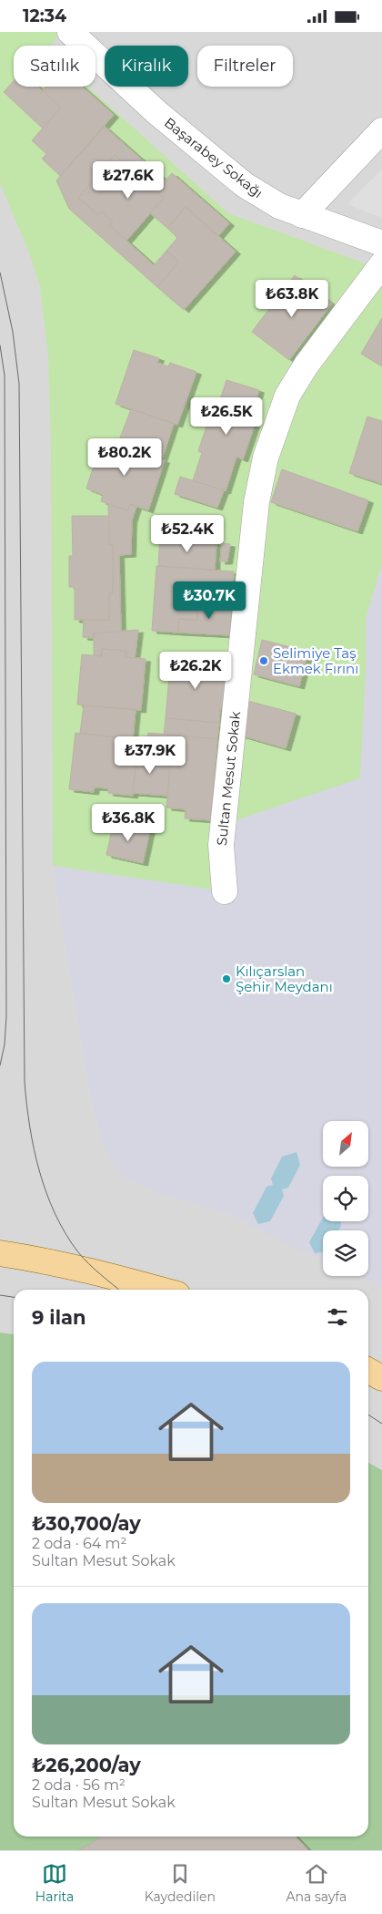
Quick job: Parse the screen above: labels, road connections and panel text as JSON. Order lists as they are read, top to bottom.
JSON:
{
  "streets": {
    "street": ["Başarabey Sokağı", "Sultan Mesut Sokak"]
  },
  "places": ["Selimiye Taş Ekmek Fırını", "Kılıçarslan Şehir Meydanı"],
  "north": "top right",
  "page": {
    "status": "12:34",
    "chip": ["Satılık", "Kiralık", "Filtreler"],
    "price": [
      "₺27.6K",
      "₺63.8K",
      "₺26.5K",
      "₺80.2K",
      "₺52.4K",
      "₺30.7K",
      "₺26.2K",
      "₺37.9K",
      "₺36.8K"
    ],
    "heading": "9 ilan",
    "list": [
      {
        "name": "₺30,700/ay",
        "note": "2 oda · 64 m² · Sultan Mesut Sokak"
      },
      {
        "name": "₺26,200/ay",
        "note": "2 oda · 56 m² · Sultan Mesut Sokak"
      }
    ],
    "tabs": ["Harita", "Kaydedilen", "Ana sayfa"]
  }
}
